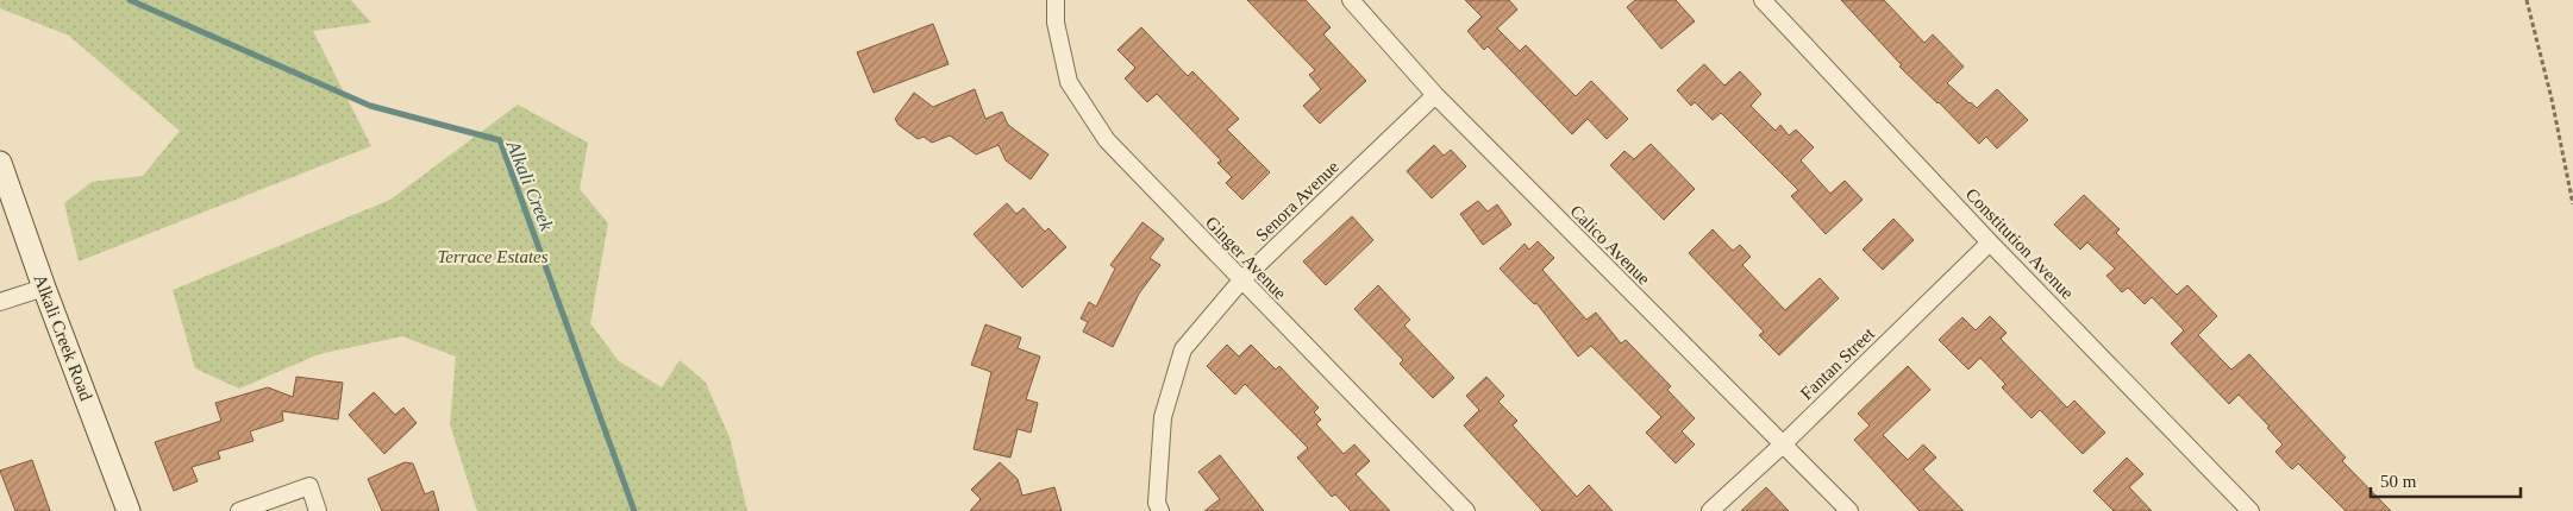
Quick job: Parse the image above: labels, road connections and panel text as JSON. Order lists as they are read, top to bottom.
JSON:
{
  "streets": {
    "street": [
      "Senora Avenue",
      "Constitution Avenue",
      "Calico Avenue",
      "Ginger Avenue",
      "Alkali Creek Road",
      "Fantan Street"
    ]
  },
  "crossings": [
    ["Senora Avenue", "Calico Avenue"],
    ["Senora Avenue", "Ginger Avenue"],
    ["Constitution Avenue", "Fantan Street"],
    ["Calico Avenue", "Fantan Street"]
  ],
  "water": ["Alkali Creek"],
  "parks": ["Terrace Estates"],
  "scale_bar": "50 m"
}
